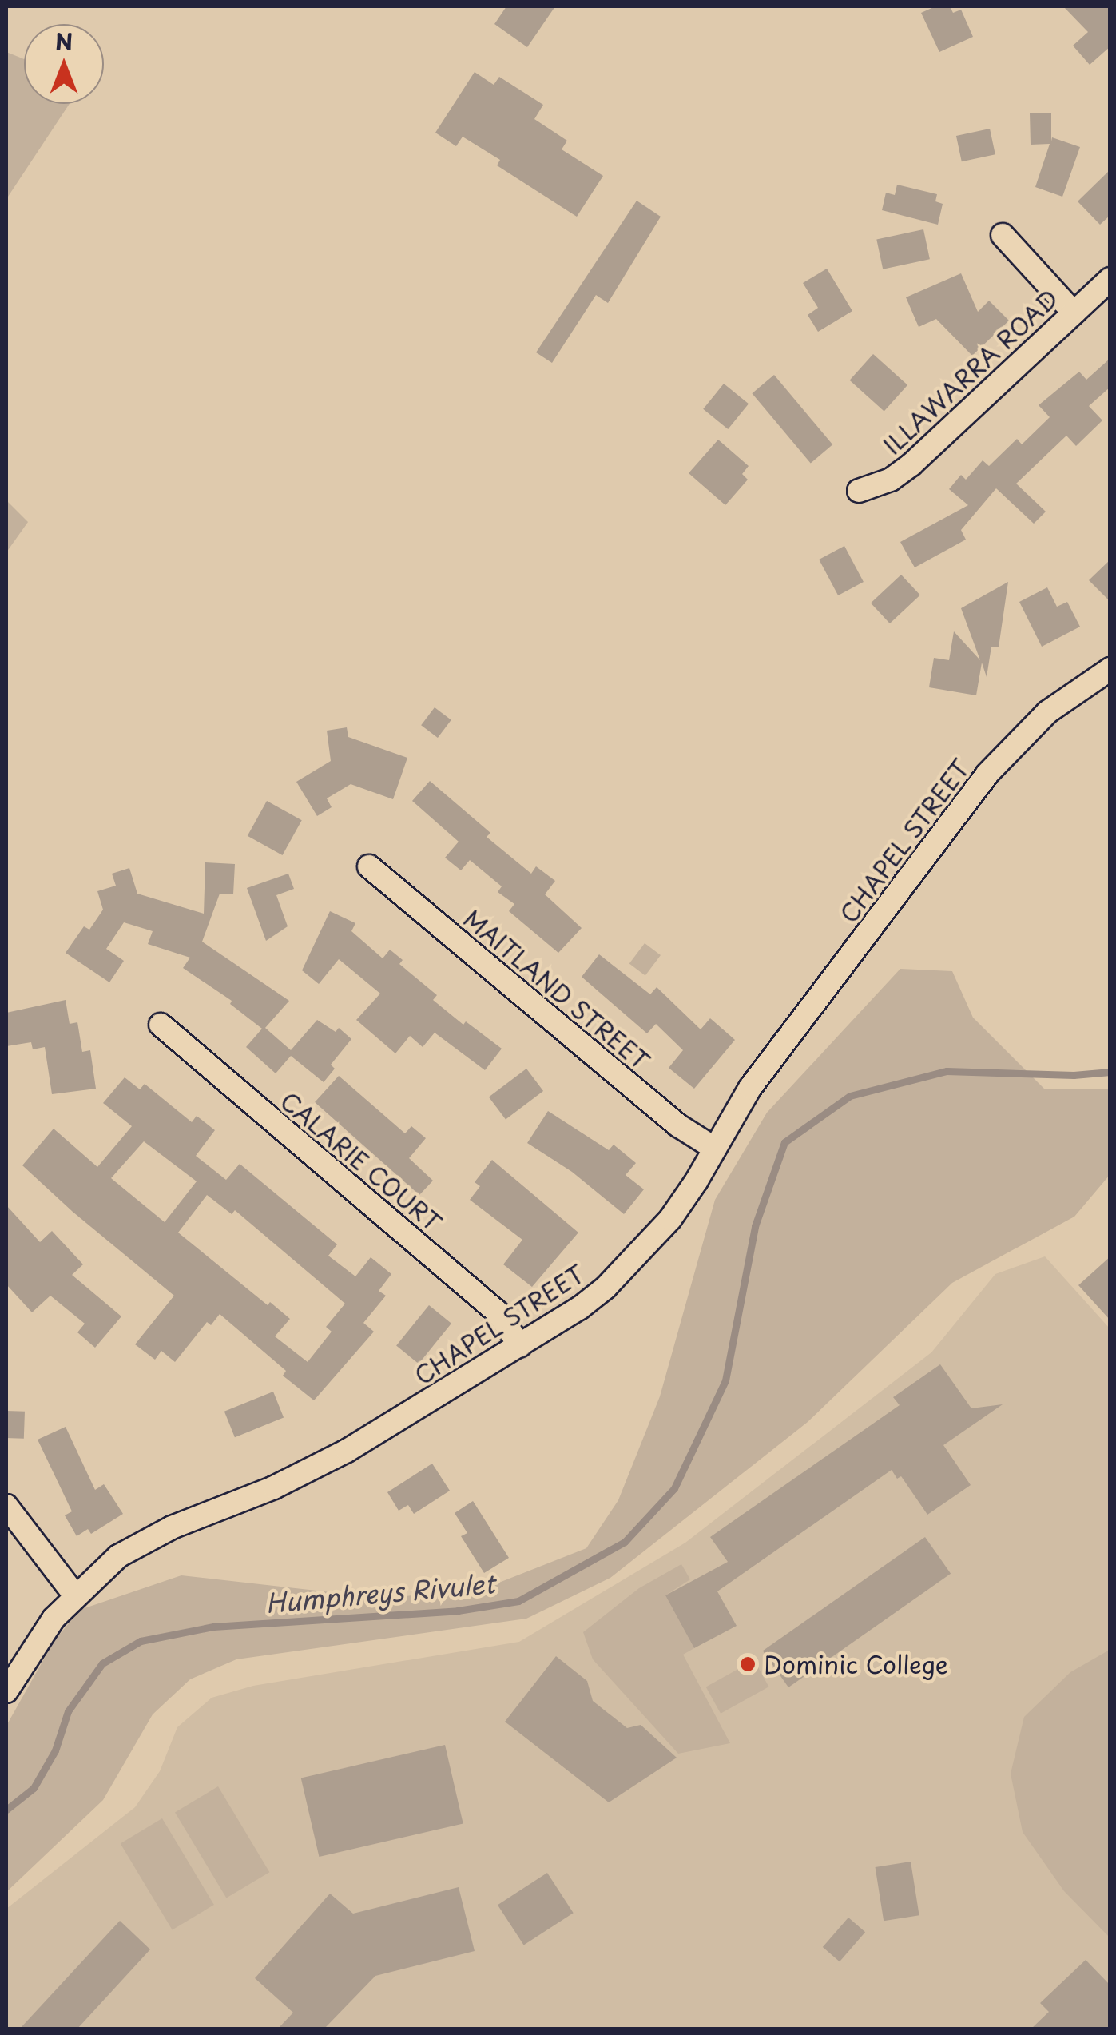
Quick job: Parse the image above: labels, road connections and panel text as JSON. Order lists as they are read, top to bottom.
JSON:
{
  "streets": {
    "street": [
      "ILLAWARRA ROAD",
      "CHAPEL STREET",
      "MAITLAND STREET",
      "CALARIE COURT"
    ]
  },
  "crossings": [
    ["CHAPEL STREET", "MAITLAND STREET"],
    ["CHAPEL STREET", "CALARIE COURT"]
  ],
  "water": ["Humphreys Rivulet"],
  "places": ["Dominic College"],
  "north": "top"
}
